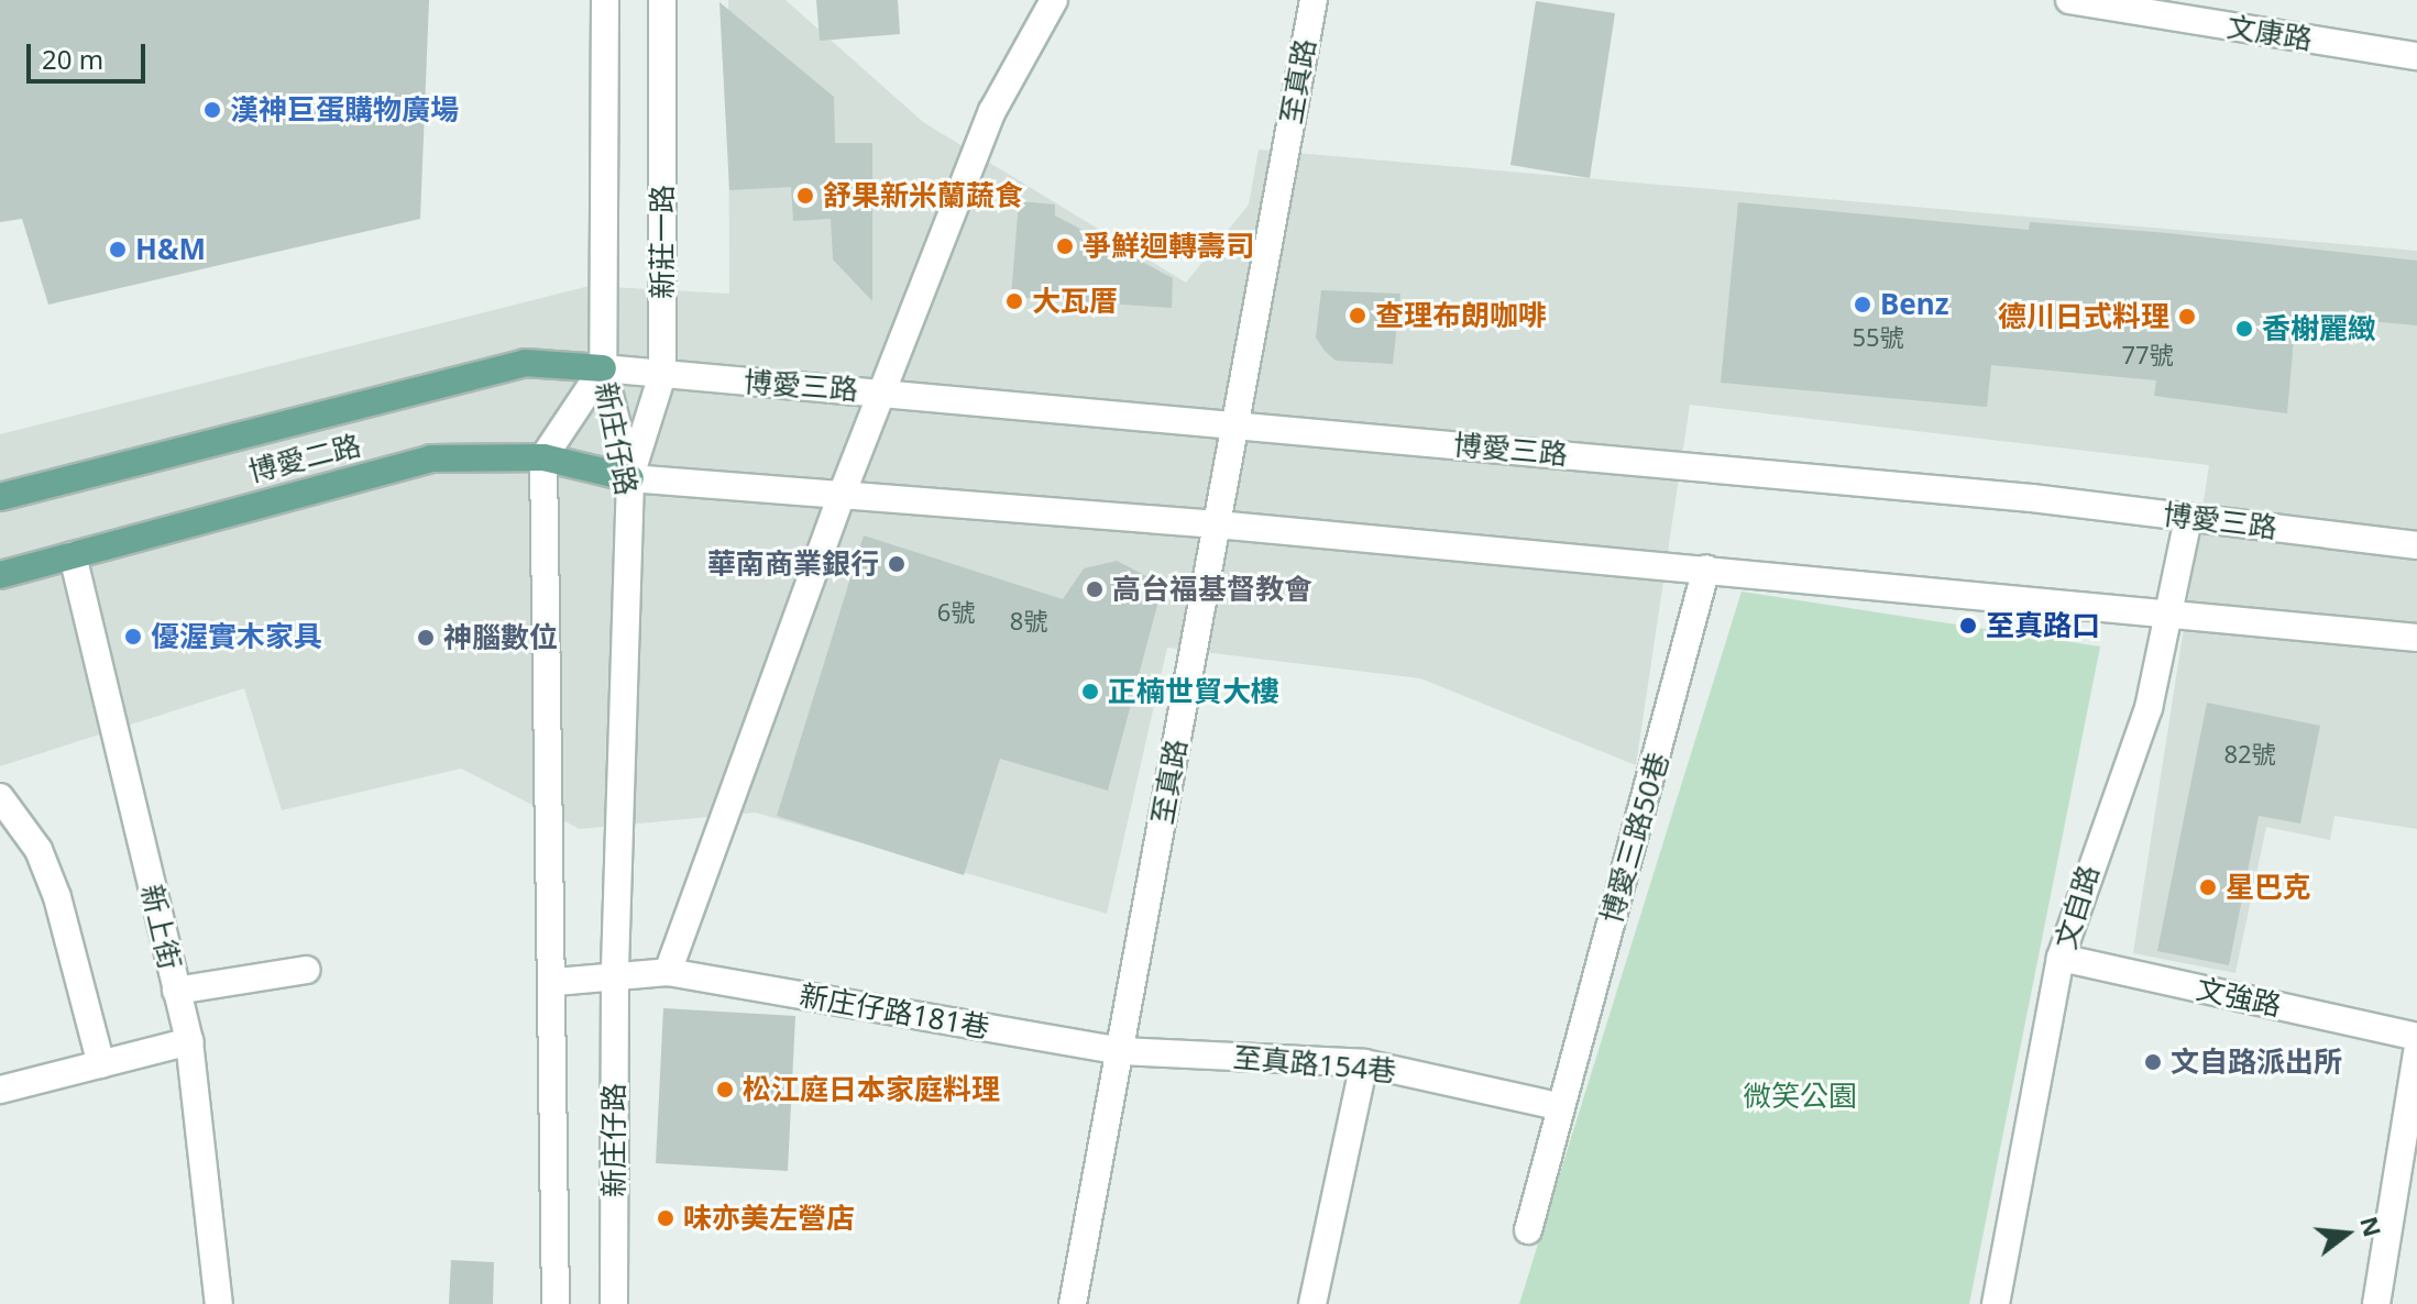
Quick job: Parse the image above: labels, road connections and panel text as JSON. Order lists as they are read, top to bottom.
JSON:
{
  "streets": {
    "main road": ["博愛二路"],
    "street": [
      "文康路",
      "至真路",
      "新莊一路",
      "博愛三路",
      "新庄仔路",
      "博愛三路50巷",
      "文自路",
      "新上街",
      "文強路",
      "新庄仔路181巷",
      "至真路154巷"
    ]
  },
  "crossings": [
    ["至真路", "博愛三路"],
    ["至真路", "新庄仔路181巷"],
    ["至真路", "至真路154巷"],
    ["新莊一路", "博愛三路"],
    ["新莊一路", "新庄仔路"],
    ["新莊一路", "博愛二路"],
    ["博愛三路", "新庄仔路"],
    ["博愛三路", "博愛二路"],
    ["博愛三路", "文自路"],
    ["新庄仔路", "博愛二路"],
    ["博愛二路", "新上街"],
    ["博愛三路50巷", "至真路154巷"],
    ["文自路", "文強路"],
    ["新庄仔路181巷", "至真路154巷"]
  ],
  "parks": ["微笑公園"],
  "places": [
    "漢神巨蛋購物廣場",
    "舒果新米蘭蔬食",
    "爭鮮迴轉壽司",
    "H&M",
    "大瓦厝",
    "Benz",
    "查理布朗咖啡",
    "德川日式料理",
    "香榭麗緻",
    "華南商業銀行",
    "高台福基督教會",
    "至真路口",
    "優渥實木家具",
    "神腦數位",
    "正楠世貿大樓",
    "星巴克",
    "文自路派出所",
    "松江庭日本家庭料理",
    "味亦美左營店"
  ],
  "house_numbers": [
    "55號",
    "77號",
    "6號",
    "8號",
    "82號"
  ],
  "scale_bar": "20 m",
  "north": "right"
}
